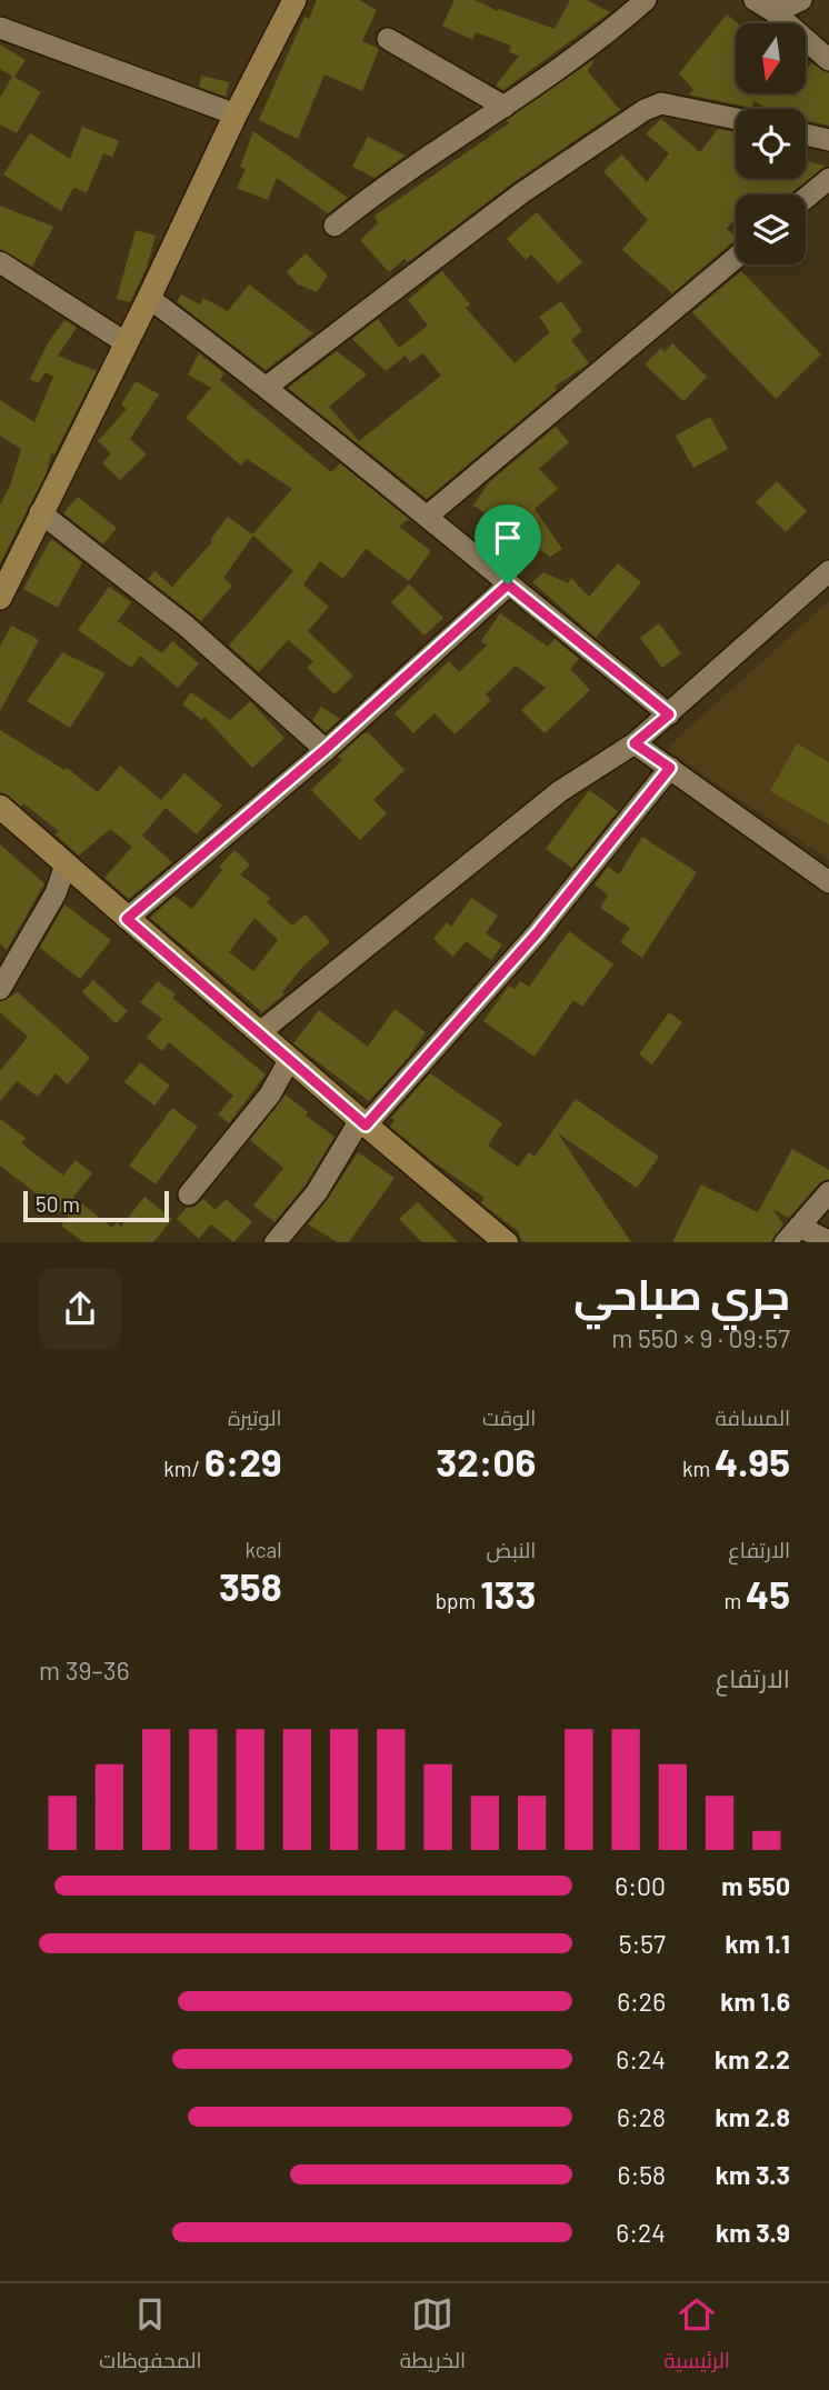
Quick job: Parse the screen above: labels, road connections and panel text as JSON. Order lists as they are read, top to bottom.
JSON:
{
  "scale_bar": "50 m",
  "north": "bottom",
  "page": {
    "scale": "50 m",
    "heading": ["جري صباحي", "09:57 · 9 × 550 m"],
    "stats": [
      ["المسافة", "4.95 km"],
      ["الوقت", "32:06"],
      ["الوتيرة", "6:29 /km"],
      ["الارتفاع", "45 m"],
      ["النبض", "133 bpm"],
      ["kcal", "358"]
    ],
    "chart": ["الارتفاع", "36–39 m"],
    "list": [
      {
        "name": "550 m",
        "note": "6:00"
      },
      {
        "name": "1.1 km",
        "note": "5:57"
      },
      {
        "name": "1.6 km",
        "note": "6:26"
      },
      {
        "name": "2.2 km",
        "note": "6:24"
      },
      {
        "name": "2.8 km",
        "note": "6:28"
      },
      {
        "name": "3.3 km",
        "note": "6:58"
      },
      {
        "name": "3.9 km",
        "note": "6:24"
      }
    ],
    "tabs": ["الرئيسية", "الخريطة", "المحفوظات"]
  }
}
